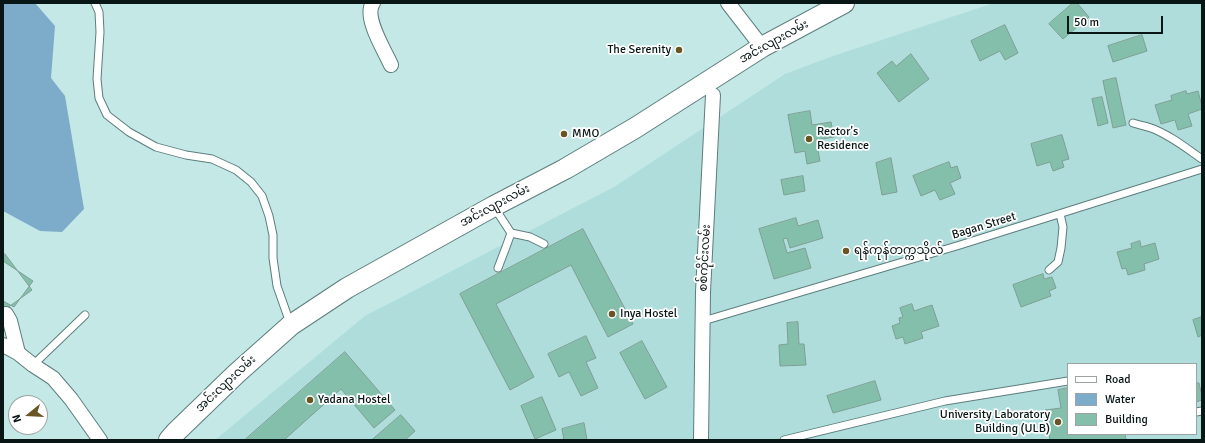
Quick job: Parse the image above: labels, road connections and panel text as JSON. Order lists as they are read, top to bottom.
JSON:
{
  "streets": {
    "main road": ["အင်းလျားလမ်း"],
    "street": ["စစ်ကိုင်းလမ်း"],
    "lane": ["Bagan Street"]
  },
  "crossings": [
    ["အင်းလျားလမ်း", "စစ်ကိုင်းလမ်း"],
    ["Bagan Street", "စစ်ကိုင်းလမ်း"]
  ],
  "places": [
    "The Serenity",
    "MMO",
    "Rector's Residence",
    "ရန်ကုန်တက္ကသိုလ်",
    "Inya Hostel",
    "Yadana Hostel",
    "University Laboratory Building (ULB)"
  ],
  "legend": ["Road", "Water", "Building"],
  "scale_bar": "50 m",
  "north": "left"
}
